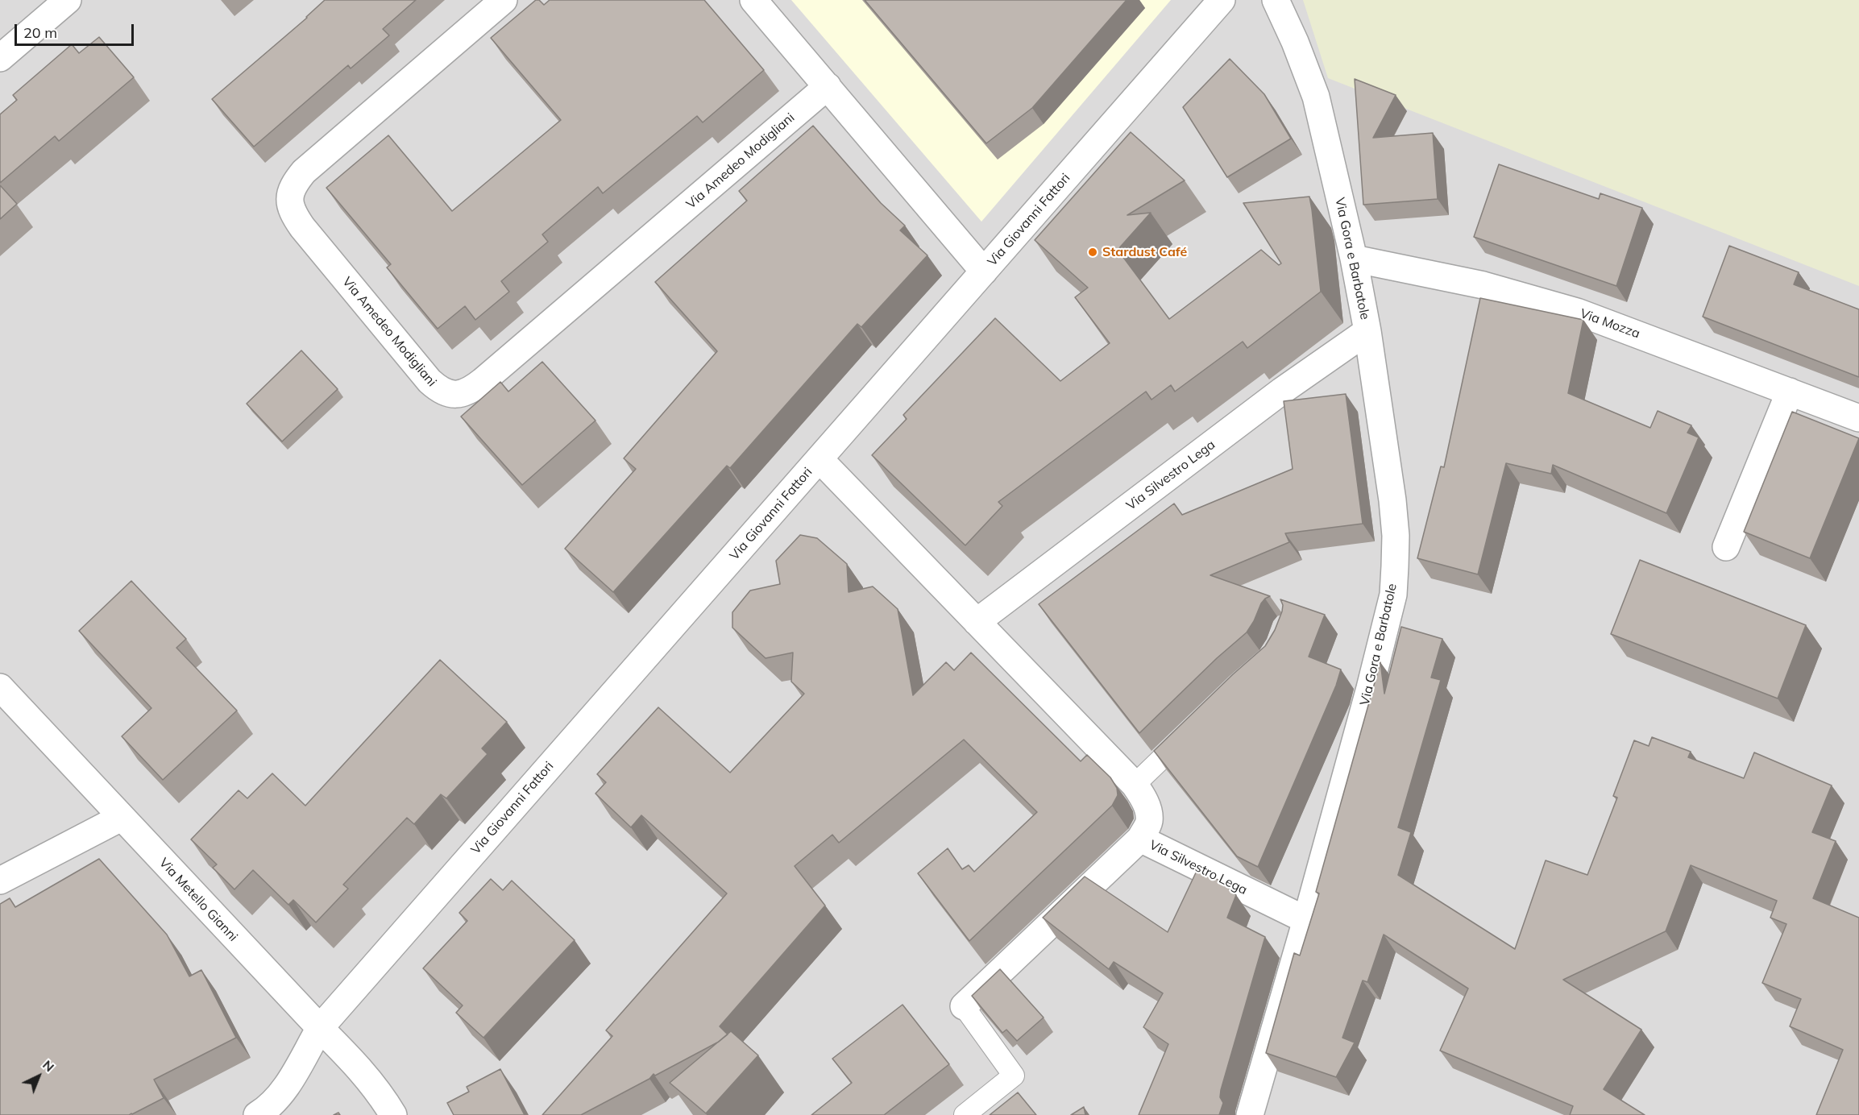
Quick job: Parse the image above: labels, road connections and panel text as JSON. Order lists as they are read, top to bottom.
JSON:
{
  "streets": {
    "street": [
      "Via Amedeo Modigliani",
      "Via Giovanni Fattori",
      "Via Gora e Barbatole",
      "Via Mozza",
      "Via Silvestro Lega",
      "Via Metello Gianni"
    ]
  },
  "crossings": [
    ["Via Giovanni Fattori", "Via Silvestro Lega"],
    ["Via Giovanni Fattori", "Via Metello Gianni"],
    ["Via Gora e Barbatole", "Via Mozza"],
    ["Via Gora e Barbatole", "Via Silvestro Lega"]
  ],
  "places": ["Stardust Café"],
  "scale_bar": "20 m",
  "north": "top right"
}
